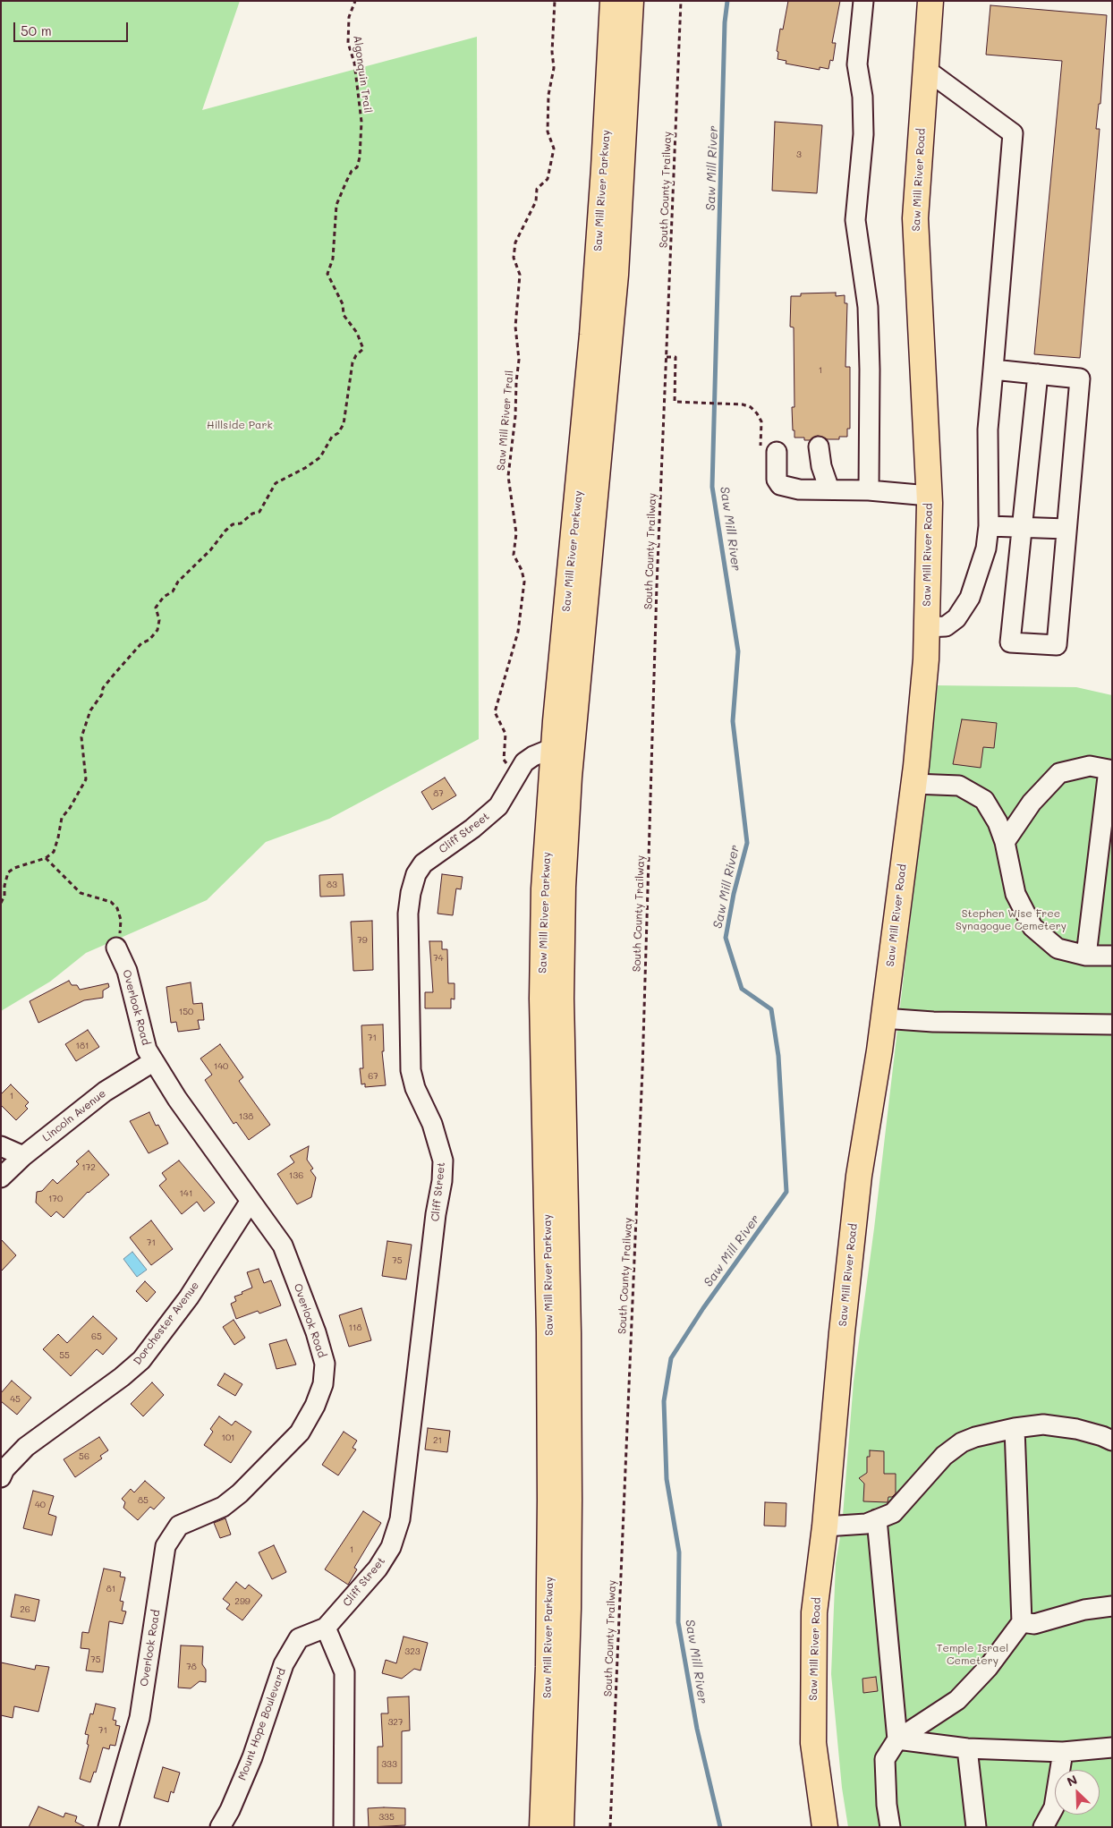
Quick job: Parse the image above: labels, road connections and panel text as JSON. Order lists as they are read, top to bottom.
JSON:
{
  "streets": {
    "main road": ["Saw Mill River Road", "Saw Mill River Parkway"],
    "street": [
      "Cliff Street",
      "Overlook Road",
      "Lincoln Avenue",
      "Dorchester Avenue",
      "Mount Hope Boulevard"
    ],
    "path": ["Algonquin Trail", "South County Trailway", "Saw Mill River Trail"]
  },
  "crossings": [
    ["Saw Mill River Parkway", "Cliff Street"],
    ["Saw Mill River Trail", "Cliff Street"],
    ["Cliff Street", "Mount Hope Boulevard"],
    ["Overlook Road", "Lincoln Avenue"],
    ["Overlook Road", "Dorchester Avenue"]
  ],
  "water": ["Saw Mill River"],
  "parks": ["Hillside Park", "Stephen Wise Free Synagogue Cemetery", "Temple Israel Cemetery"],
  "house_numbers": [
    "3",
    "1",
    "87",
    "83",
    "79",
    "74",
    "150",
    "71",
    "181",
    "140",
    "67",
    "1",
    "138",
    "172",
    "136",
    "141",
    "170",
    "71",
    "75",
    "118",
    "65",
    "55",
    "45",
    "101",
    "21",
    "56",
    "85",
    "40",
    "1",
    "81",
    "299",
    "26",
    "323",
    "75",
    "78",
    "327",
    "71",
    "333",
    "335"
  ],
  "scale_bar": "50 m",
  "north": "top left"
}
